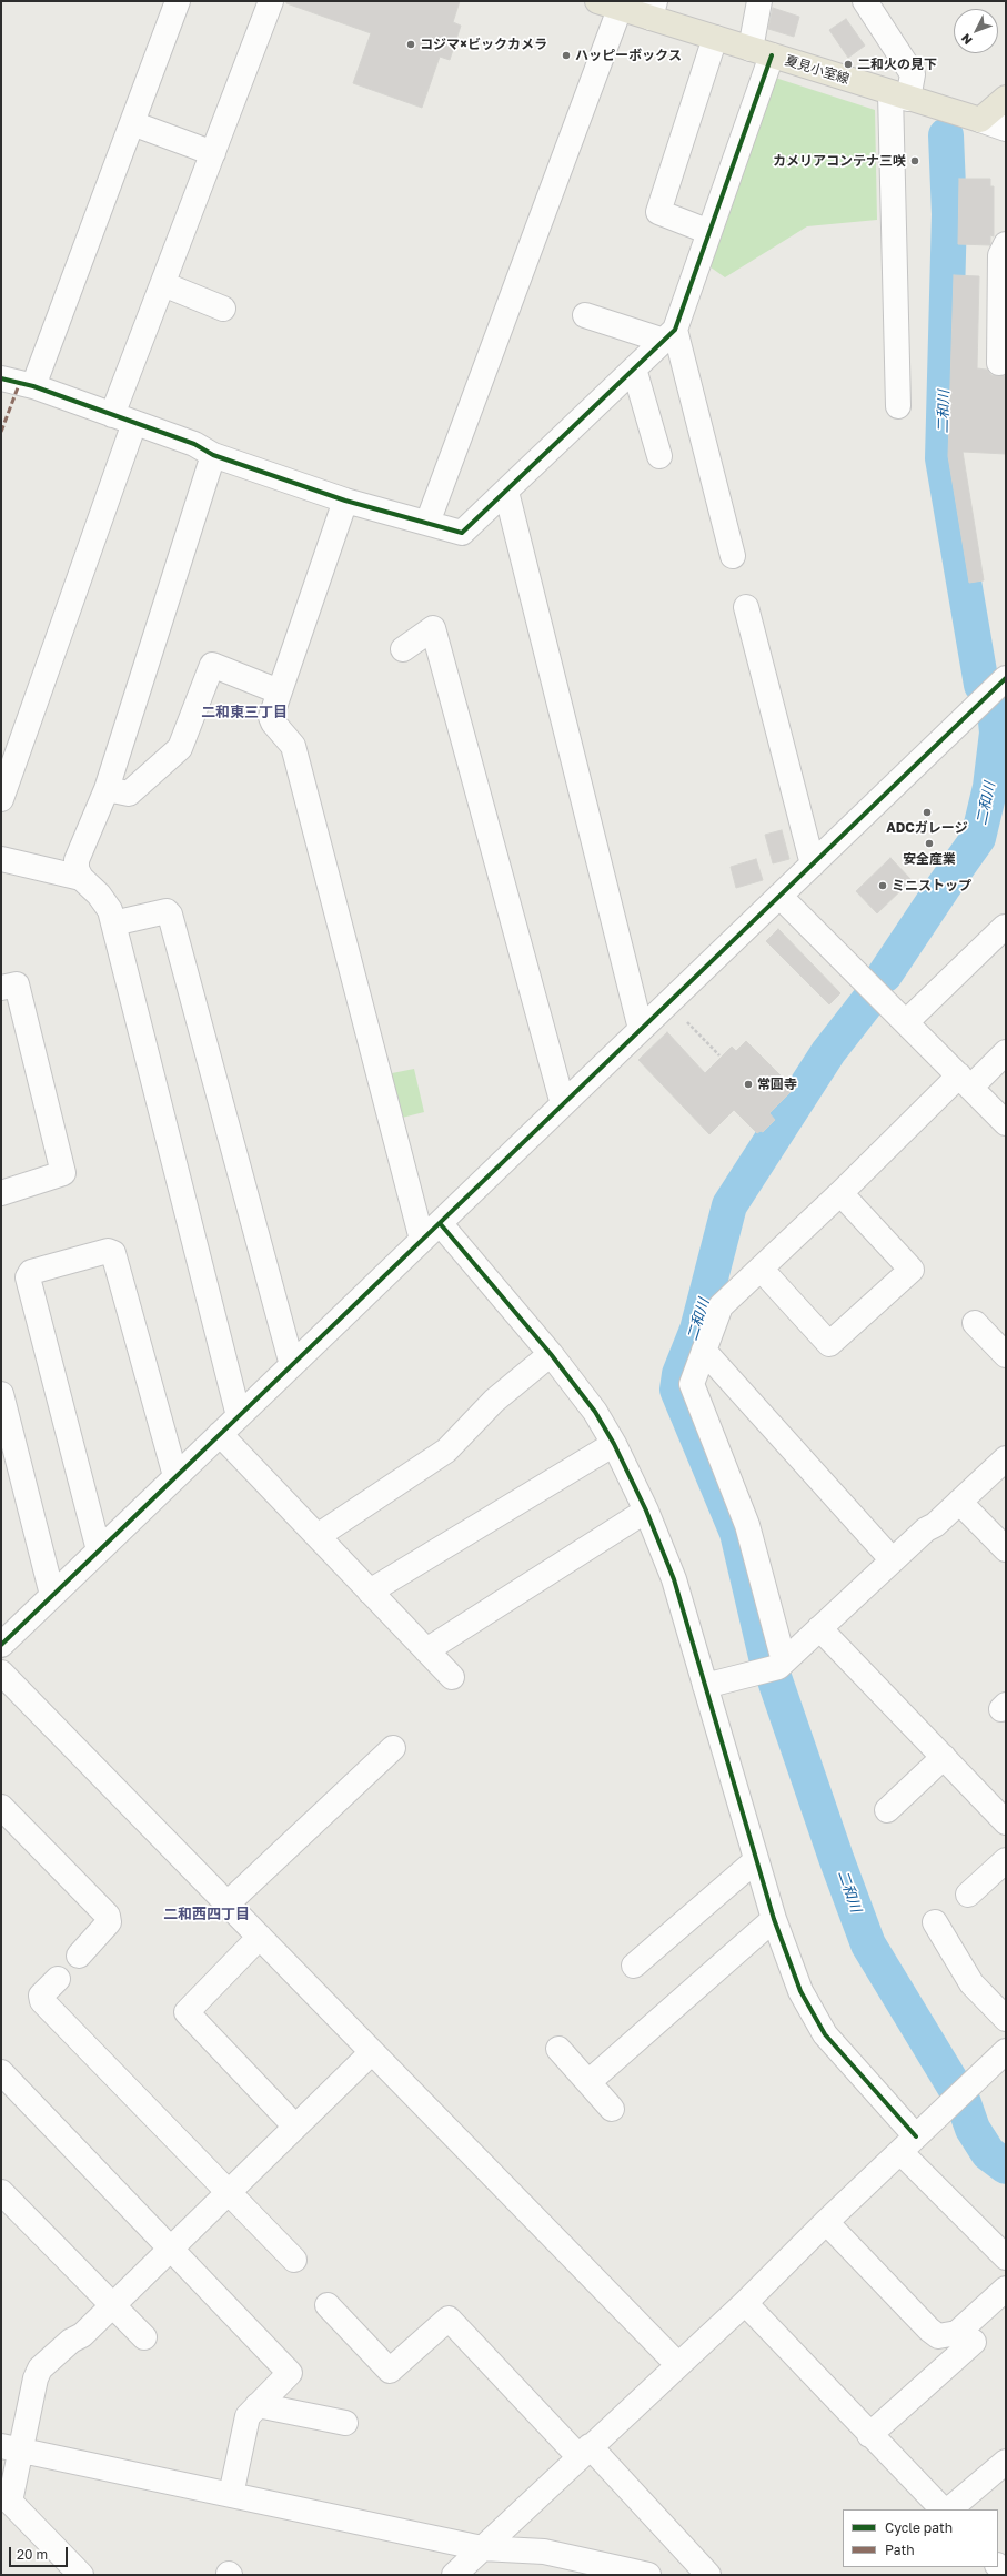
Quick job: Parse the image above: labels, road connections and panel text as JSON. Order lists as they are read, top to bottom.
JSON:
{
  "streets": {
    "main road": ["夏見小室線"]
  },
  "districts": ["二和東三丁目", "二和西四丁目"],
  "water": ["二和川"],
  "places": [
    "コジマ×ビックカメラ",
    "ハッピーボックス",
    "二和火の見下",
    "カメリアコンテナ三咲",
    "ADCガレージ",
    "安全産業",
    "ミニストップ",
    "常圓寺"
  ],
  "legend": ["Cycle path", "Path"],
  "scale_bar": "20 m",
  "north": "bottom left"
}
